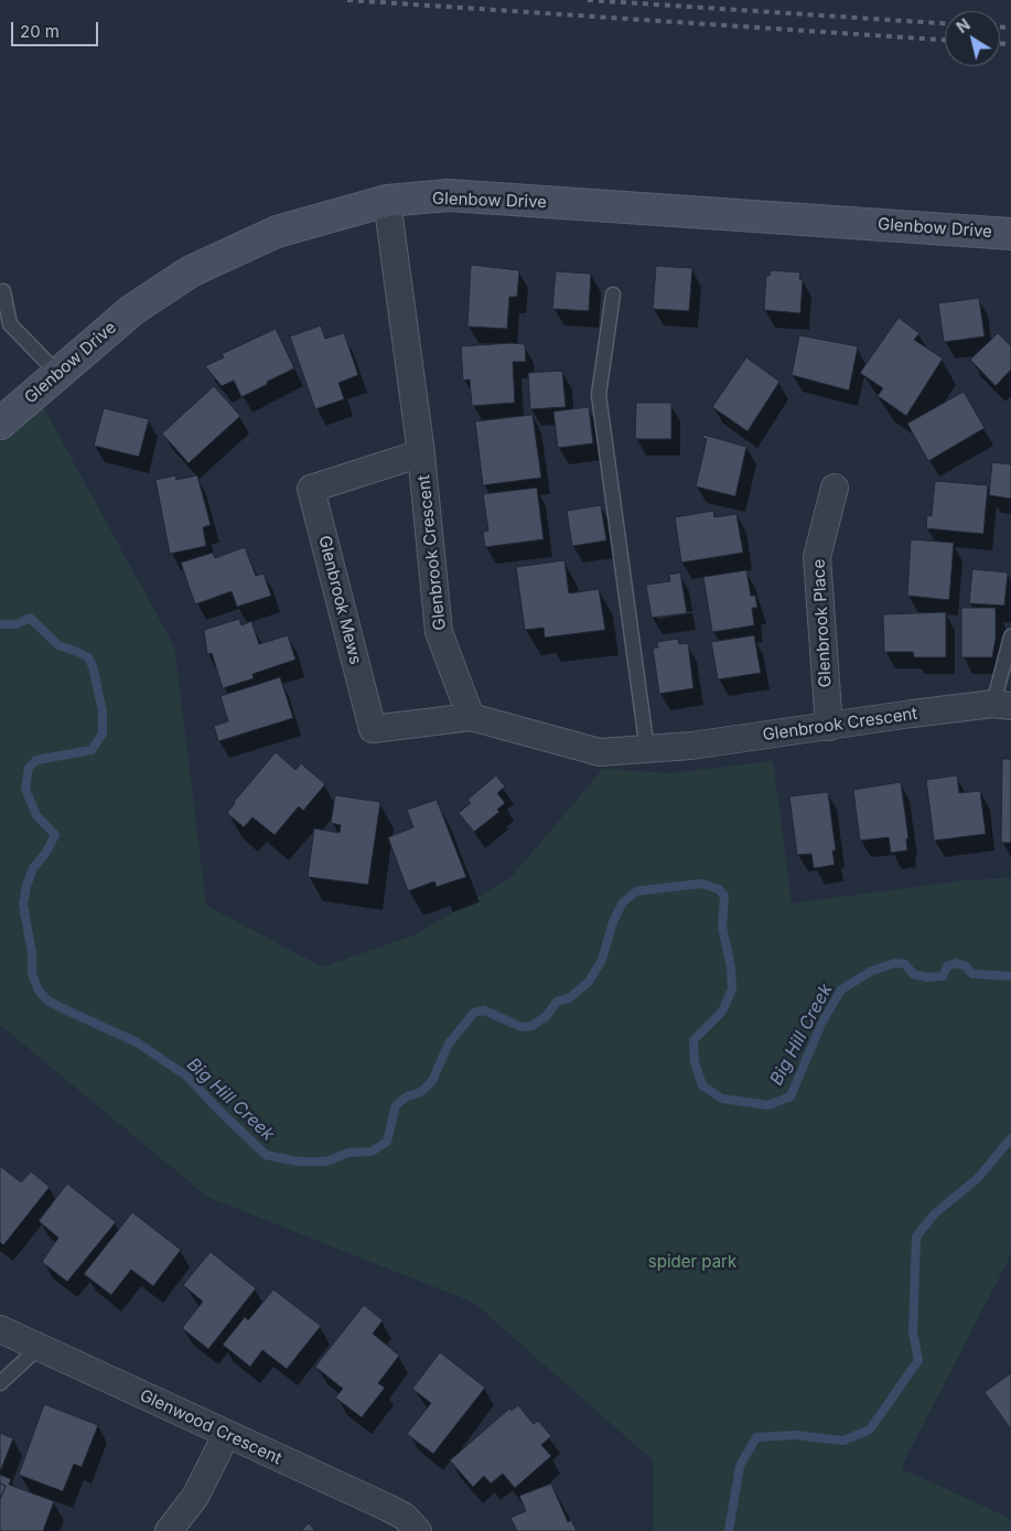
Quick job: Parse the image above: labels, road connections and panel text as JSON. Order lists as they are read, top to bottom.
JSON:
{
  "streets": {
    "street": [
      "Glenbow Drive",
      "Glenbrook Crescent",
      "Glenbrook Mews",
      "Glenbrook Place",
      "Glenwood Crescent"
    ]
  },
  "crossings": [
    ["Glenbow Drive", "Glenbrook Crescent"],
    ["Glenbrook Crescent", "Glenbrook Mews"],
    ["Glenbrook Crescent", "Glenbrook Place"]
  ],
  "water": ["Big Hill Creek"],
  "parks": ["spider park"],
  "scale_bar": "20 m",
  "north": "top left"
}
